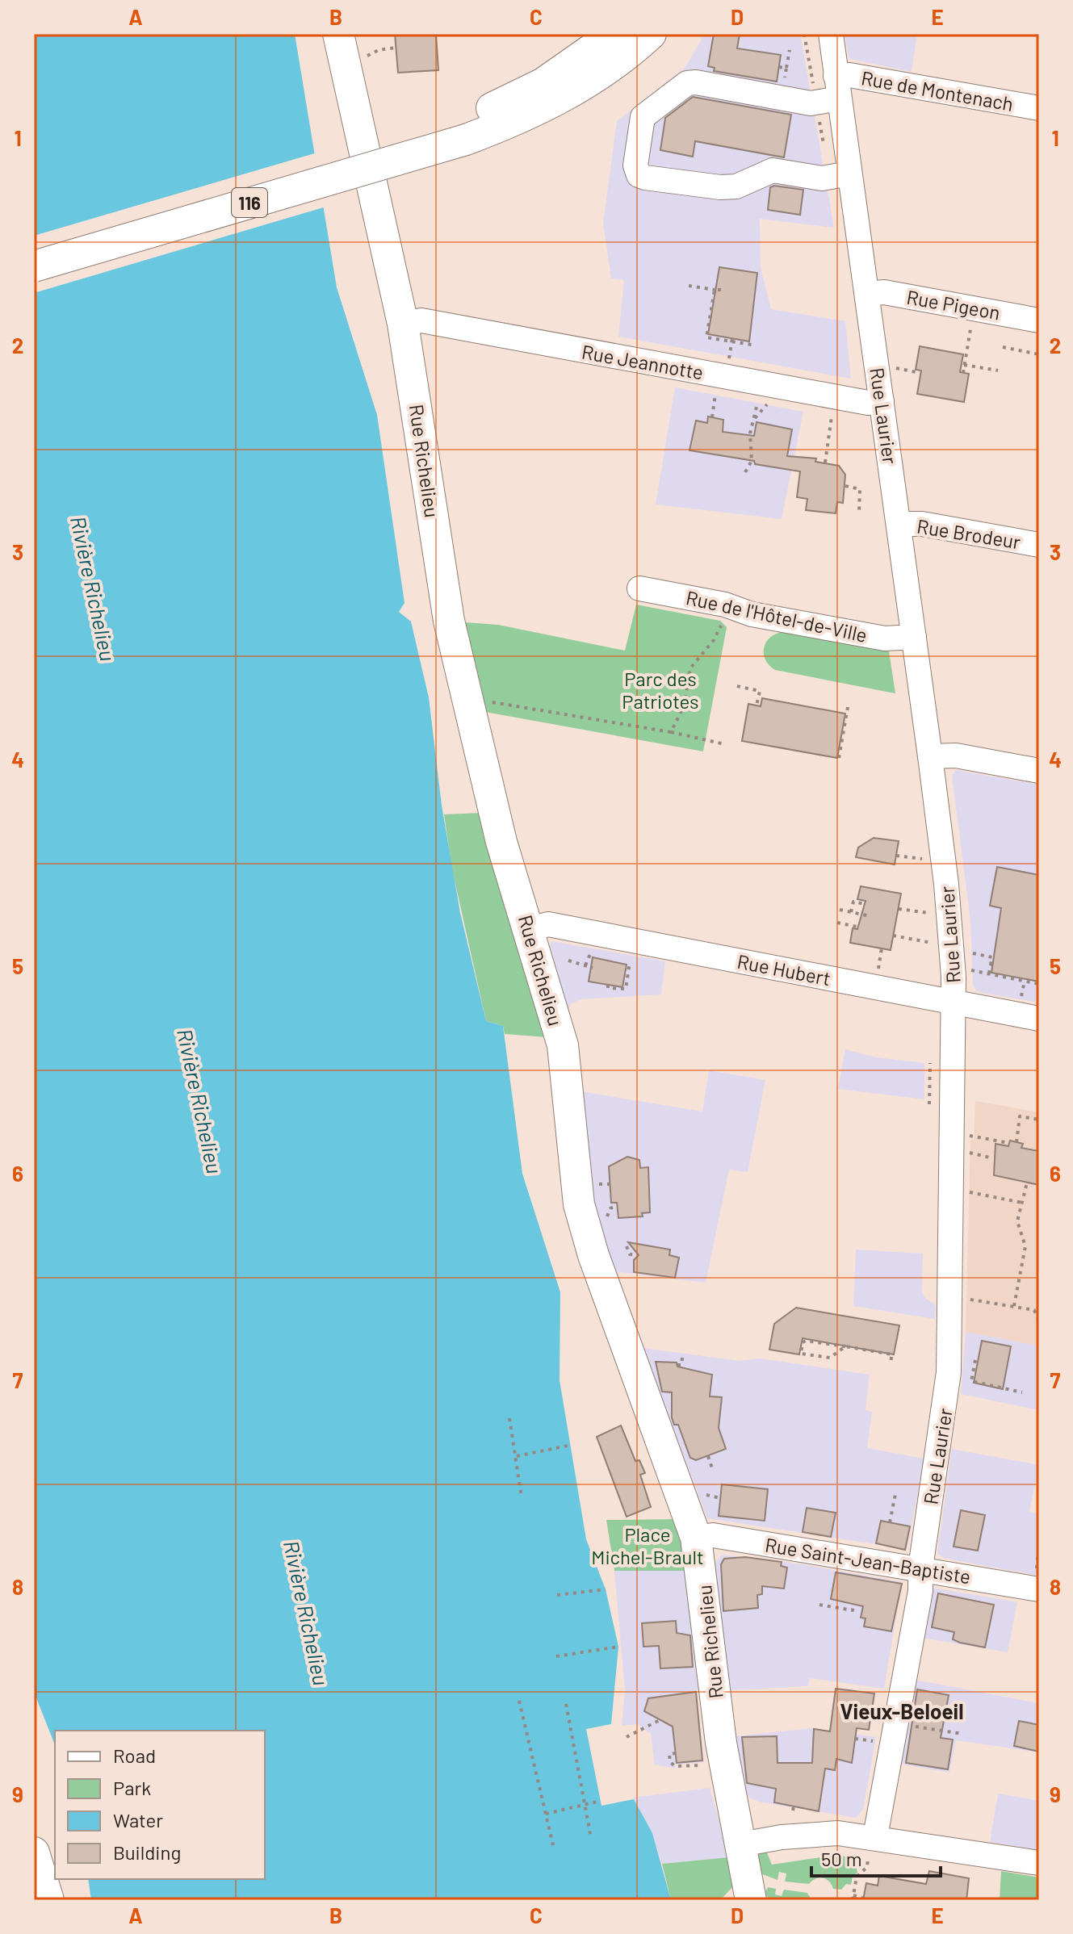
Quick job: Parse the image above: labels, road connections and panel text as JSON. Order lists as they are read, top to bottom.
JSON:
{
  "streets": {
    "main road": ["116", "Rue Richelieu"],
    "street": [
      "Rue de Montenach",
      "Rue Pigeon",
      "Rue Jeannotte",
      "Rue Laurier",
      "Rue Brodeur",
      "Rue de l'Hôtel-de-Ville",
      "Rue Hubert",
      "Rue Saint-Jean-Baptiste"
    ]
  },
  "crossings": [
    ["Rue de Montenach", "Rue Laurier"],
    ["Rue Pigeon", "Rue Laurier"],
    ["Rue Jeannotte", "Rue Laurier"],
    ["Rue Jeannotte", "Rue Richelieu"],
    ["Rue Laurier", "Rue Brodeur"],
    ["Rue Laurier", "Rue de l'Hôtel-de-Ville"],
    ["Rue Laurier", "Rue Hubert"],
    ["Rue Laurier", "Rue Saint-Jean-Baptiste"],
    ["Rue Richelieu", "Rue Hubert"],
    ["Rue Richelieu", "Rue Saint-Jean-Baptiste"]
  ],
  "districts": ["Vieux-Beloeil"],
  "water": ["Rivière Richelieu"],
  "parks": ["Parc des Patriotes", "Place Michel-Brault"],
  "legend": [
    "Road",
    "Park",
    "Water",
    "Building"
  ],
  "scale_bar": "50 m",
  "grid": {
    "columns": [
      "A",
      "B",
      "C",
      "D",
      "E"
    ],
    "rows": [
      "1",
      "2",
      "3",
      "4",
      "5",
      "6",
      "7",
      "8",
      "9"
    ]
  }
}
